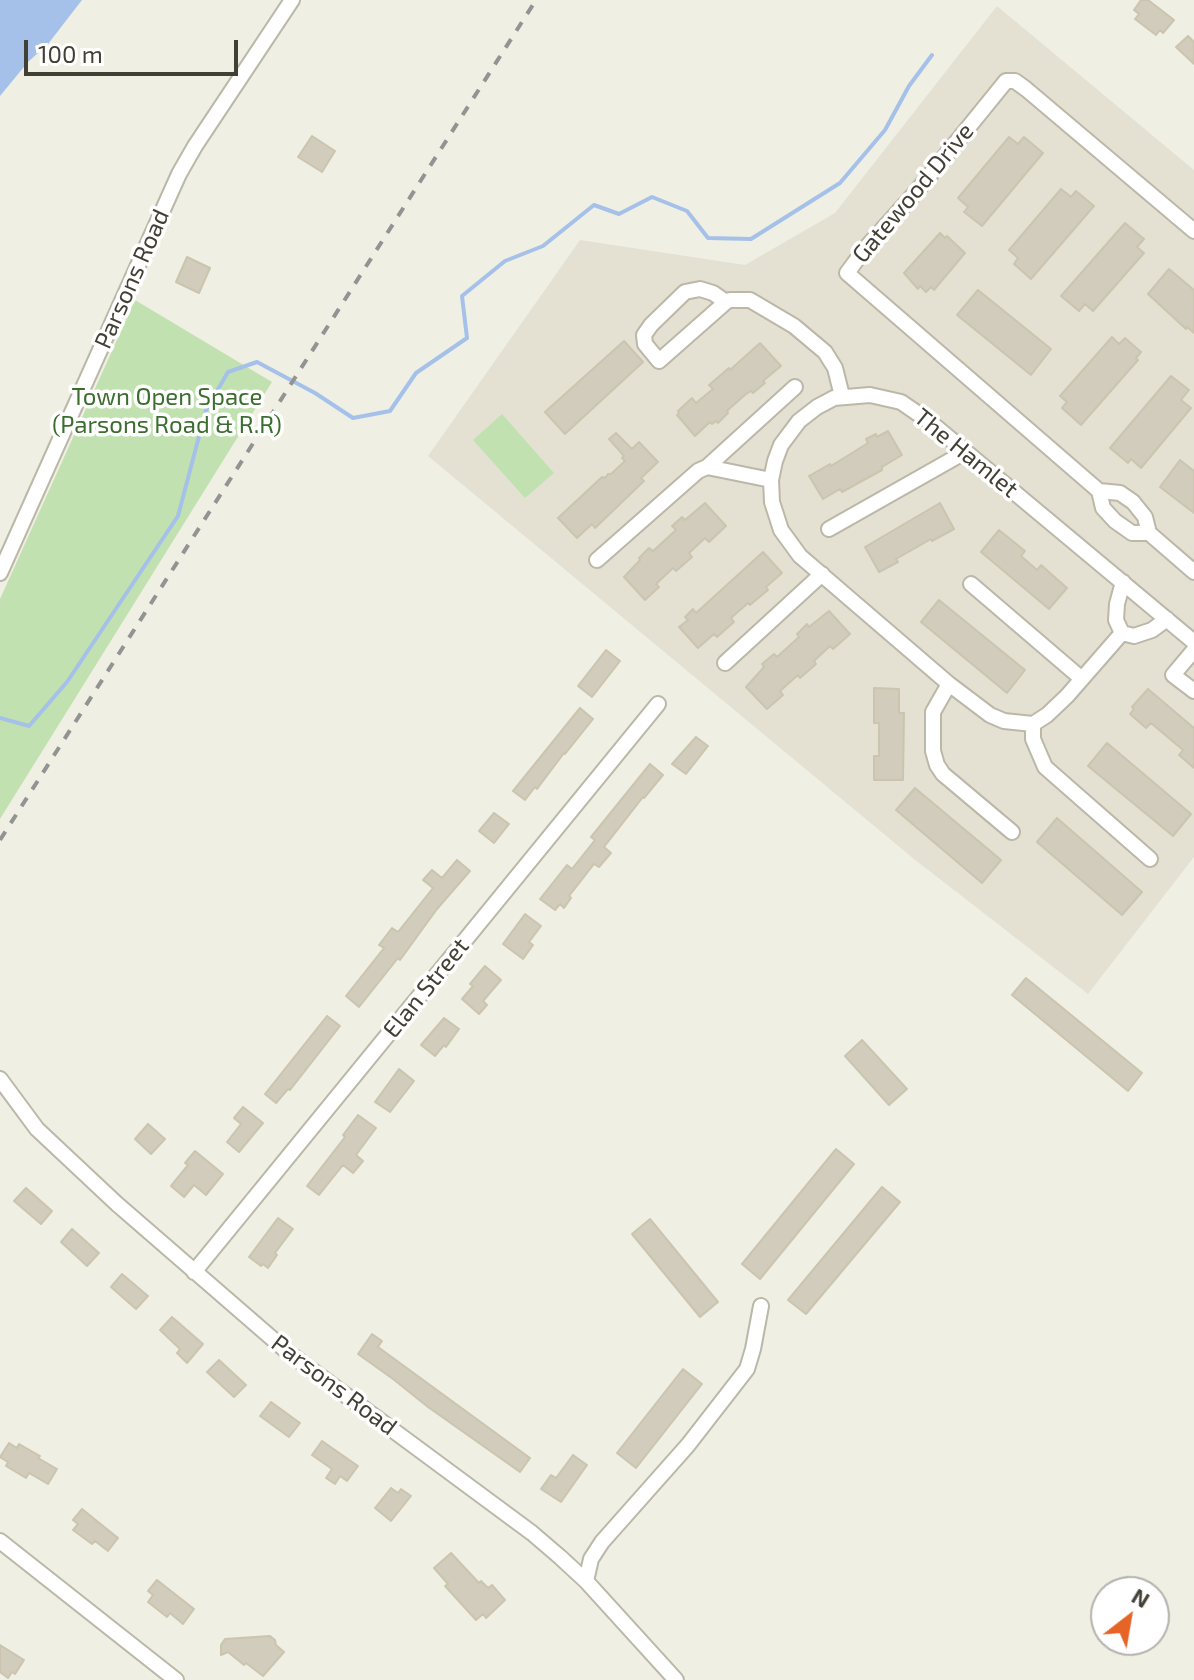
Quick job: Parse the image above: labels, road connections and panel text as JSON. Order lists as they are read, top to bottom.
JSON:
{
  "streets": {
    "street": [
      "Gatewood Drive",
      "Parsons Road",
      "The Hamlet",
      "Elan Street"
    ]
  },
  "crossings": [
    ["Parsons Road", "Elan Street"]
  ],
  "parks": ["Town Open Space (Parsons Road & R.R)"],
  "scale_bar": "100 m",
  "north": "top right"
}
